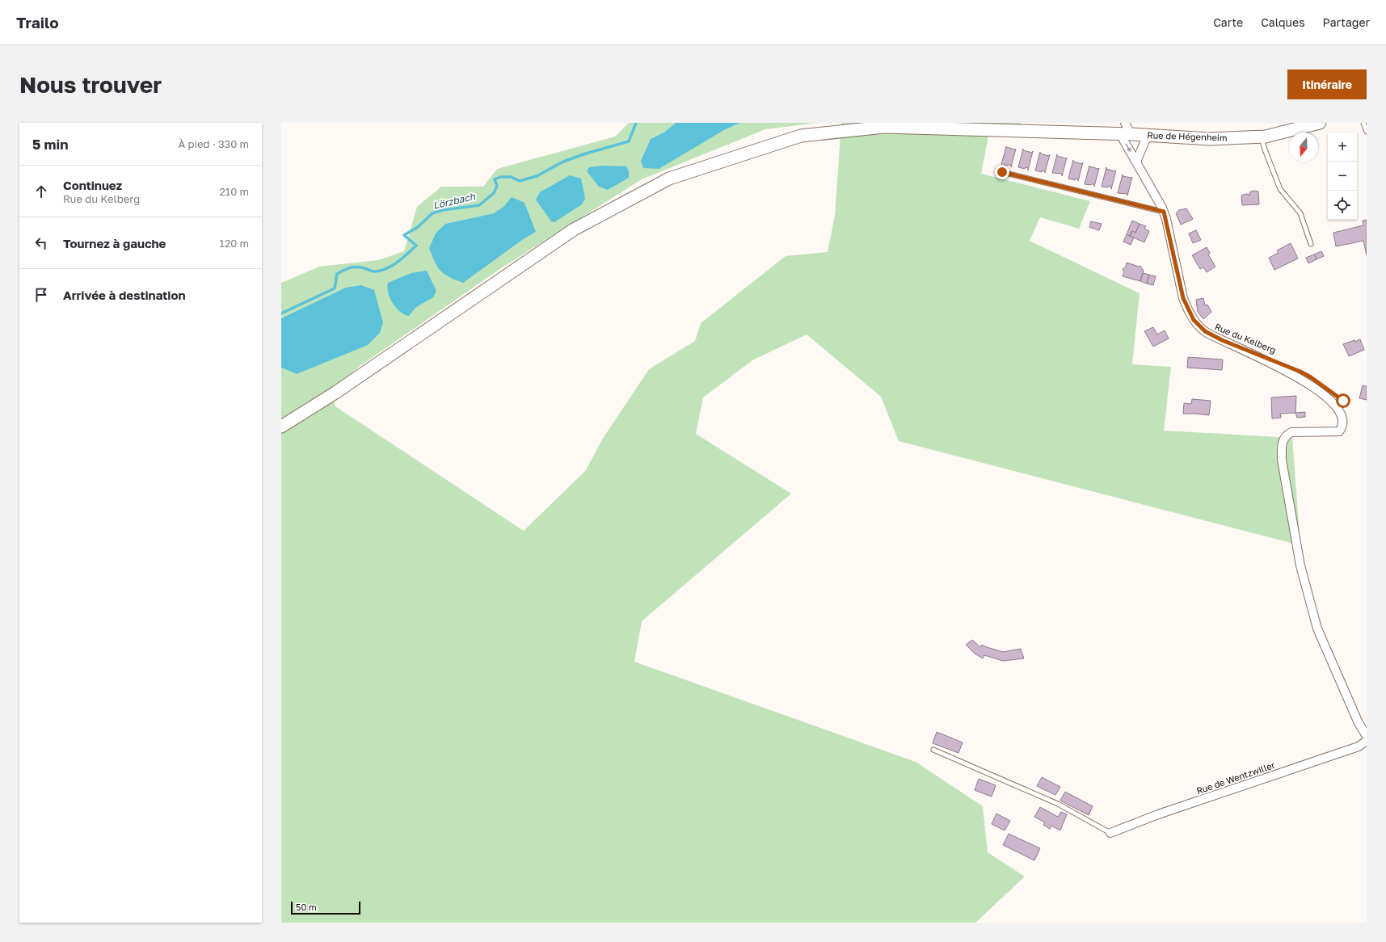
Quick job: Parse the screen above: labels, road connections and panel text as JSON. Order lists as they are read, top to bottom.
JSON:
{
  "streets": {
    "main road": ["Rue de Hégenheim"],
    "street": ["Rue du Kelberg", "Rue de Wentzwiller"]
  },
  "crossings": [
    ["Rue de Hégenheim", "Rue du Kelberg"]
  ],
  "water": ["Lörzbach"],
  "scale_bar": "50 m",
  "north": "bottom",
  "page": {
    "header": "Trailo",
    "nav": ["Carte", "Calques", "Partager"],
    "buttons": "Itinéraire",
    "title": "Nous trouver",
    "heading": ["5 min", "À pied · 330 m"],
    "map_buttons": ["+", "−"],
    "list": [
      ["Continuez", "Rue du Kelberg", "210 m"],
      ["Tournez à gauche", "120 m"],
      "Arrivée à destination"
    ],
    "scale": "50 m"
  }
}
